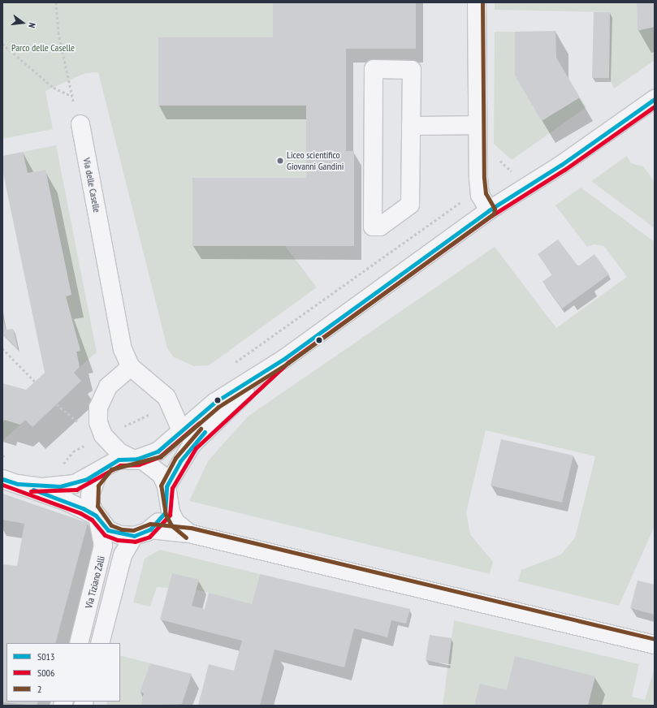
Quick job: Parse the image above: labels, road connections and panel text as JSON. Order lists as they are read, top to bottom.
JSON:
{
  "streets": {
    "street": ["Via delle Caselle", "Via Tiziano Zalli"]
  },
  "parks": ["Parco delle Caselle"],
  "places": ["Liceo scientifico Giovanni Gandini"],
  "lines": ["transit line 2", "transit line S013", "transit line S006"],
  "legend": ["S013", "S006", "2"],
  "north": "right"
}
